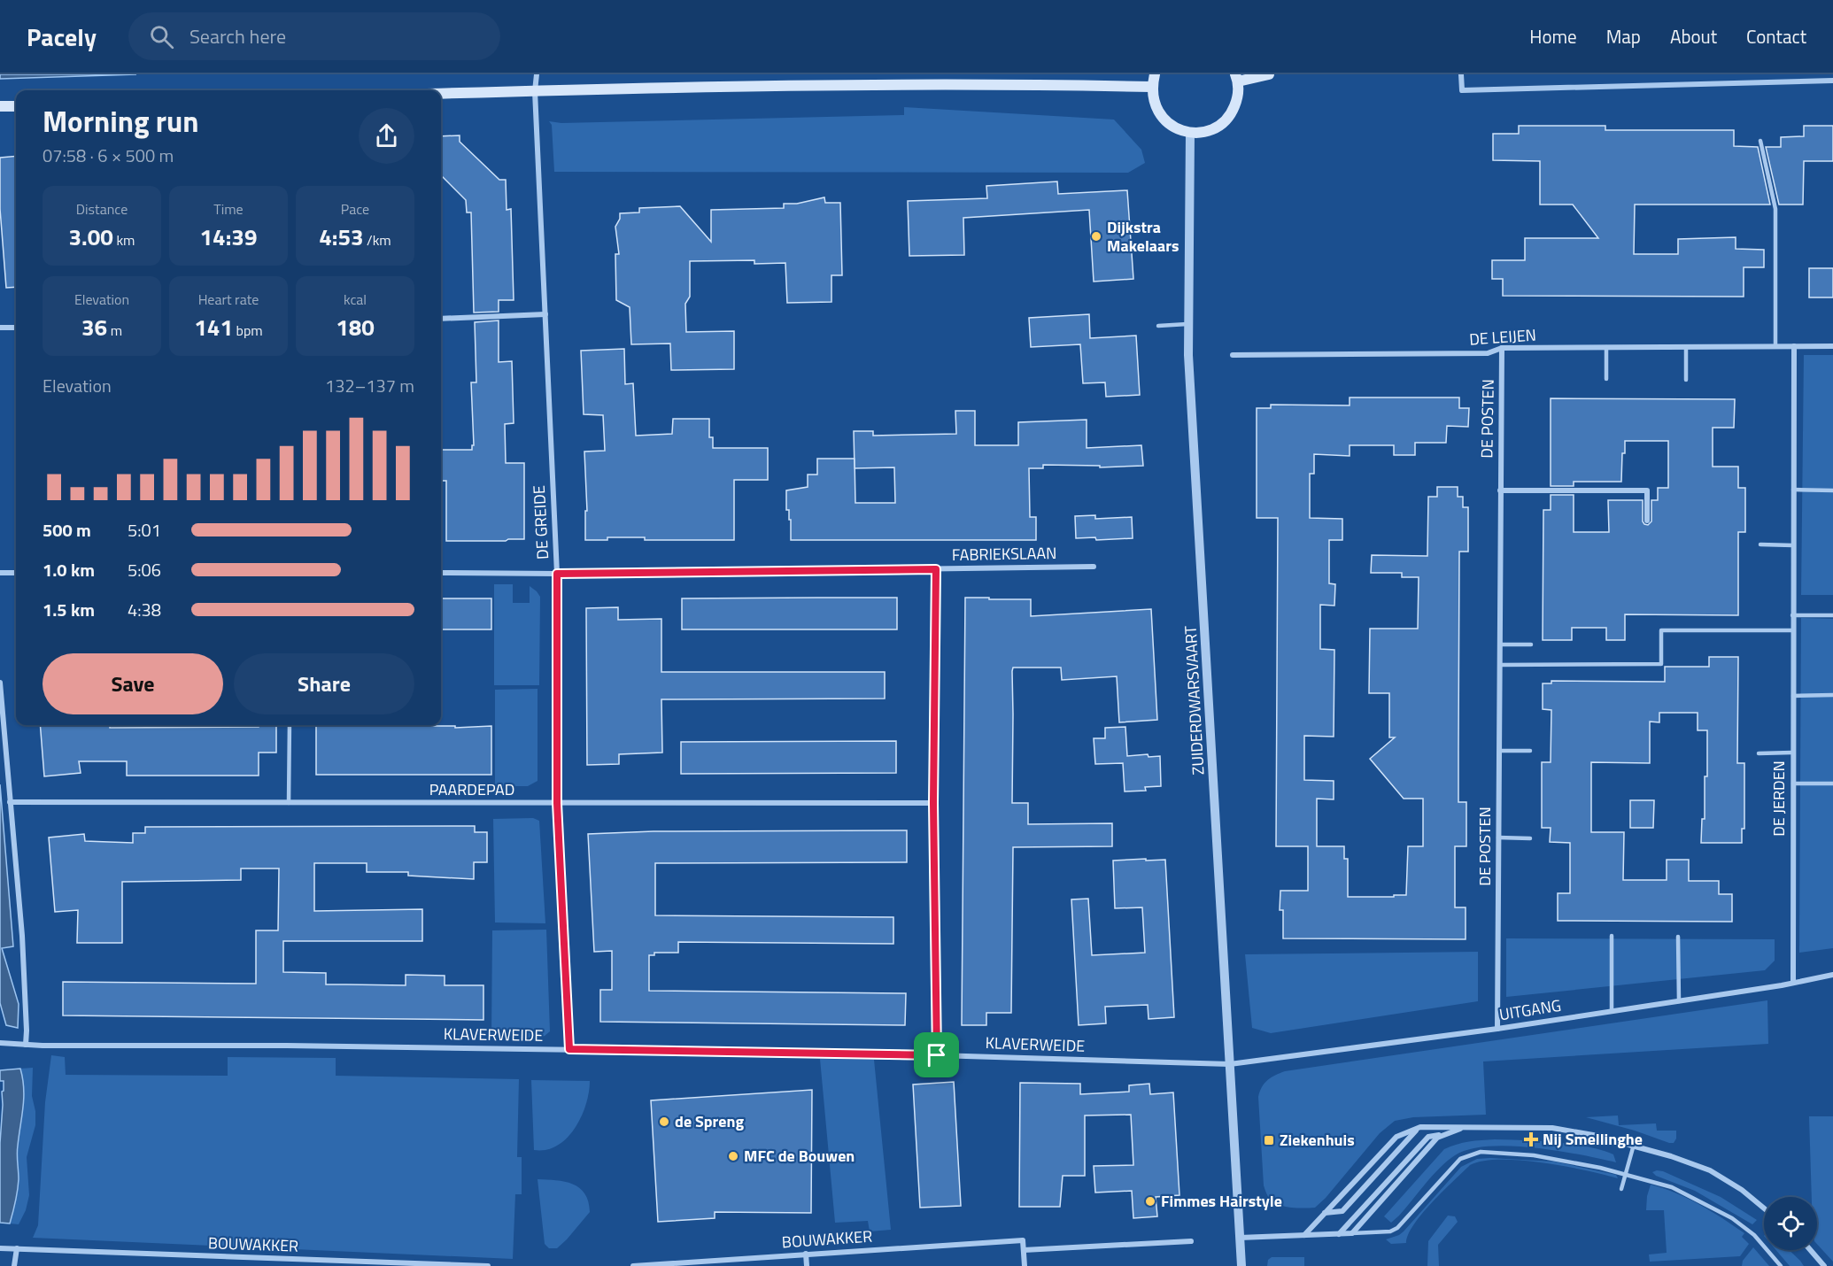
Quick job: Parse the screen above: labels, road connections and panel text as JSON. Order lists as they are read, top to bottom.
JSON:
{
  "streets": {
    "street": [
      "DE LEIJEN",
      "DE POSTEN",
      "DE GREIDE",
      "FABRIEKSLAAN",
      "ZUIDERDWARSVAART",
      "PAARDEPAD",
      "DE JERDEN",
      "UITGANG",
      "KLAVERWEIDE",
      "BOUWAKKER"
    ]
  },
  "crossings": [
    ["DE LEIJEN", "DE POSTEN"],
    ["DE LEIJEN", "DE JERDEN"],
    ["DE POSTEN", "UITGANG"],
    ["DE GREIDE", "FABRIEKSLAAN"],
    ["DE GREIDE", "PAARDEPAD"],
    ["DE GREIDE", "KLAVERWEIDE"],
    ["ZUIDERDWARSVAART", "UITGANG"],
    ["ZUIDERDWARSVAART", "KLAVERWEIDE"],
    ["DE JERDEN", "UITGANG"],
    ["UITGANG", "KLAVERWEIDE"]
  ],
  "places": {
    "other": [
      "Dijkstra Makelaars",
      "de Spreng",
      "MFC de Bouwen",
      "Fimmes Hairstyle"
    ],
    "health": ["Nij Smellinghe"],
    "transit": ["Ziekenhuis"]
  },
  "page": {
    "header": "Pacely",
    "search": "Search here",
    "nav": [
      "Home",
      "Map",
      "About",
      "Contact"
    ],
    "heading": ["Morning run", "07:58 · 6 × 500 m"],
    "stats": [
      ["Distance", "3.00 km"],
      ["Time", "14:39"],
      ["Pace", "4:53 /km"],
      ["Elevation", "36 m"],
      ["Heart rate", "141 bpm"],
      ["kcal", "180"]
    ],
    "chart": ["Elevation", "132–137 m"],
    "list": [
      {
        "name": "500 m",
        "note": "5:01"
      },
      {
        "name": "1.0 km",
        "note": "5:06"
      },
      {
        "name": "1.5 km",
        "note": "4:38"
      }
    ],
    "buttons": ["Save", "Share"]
  }
}
